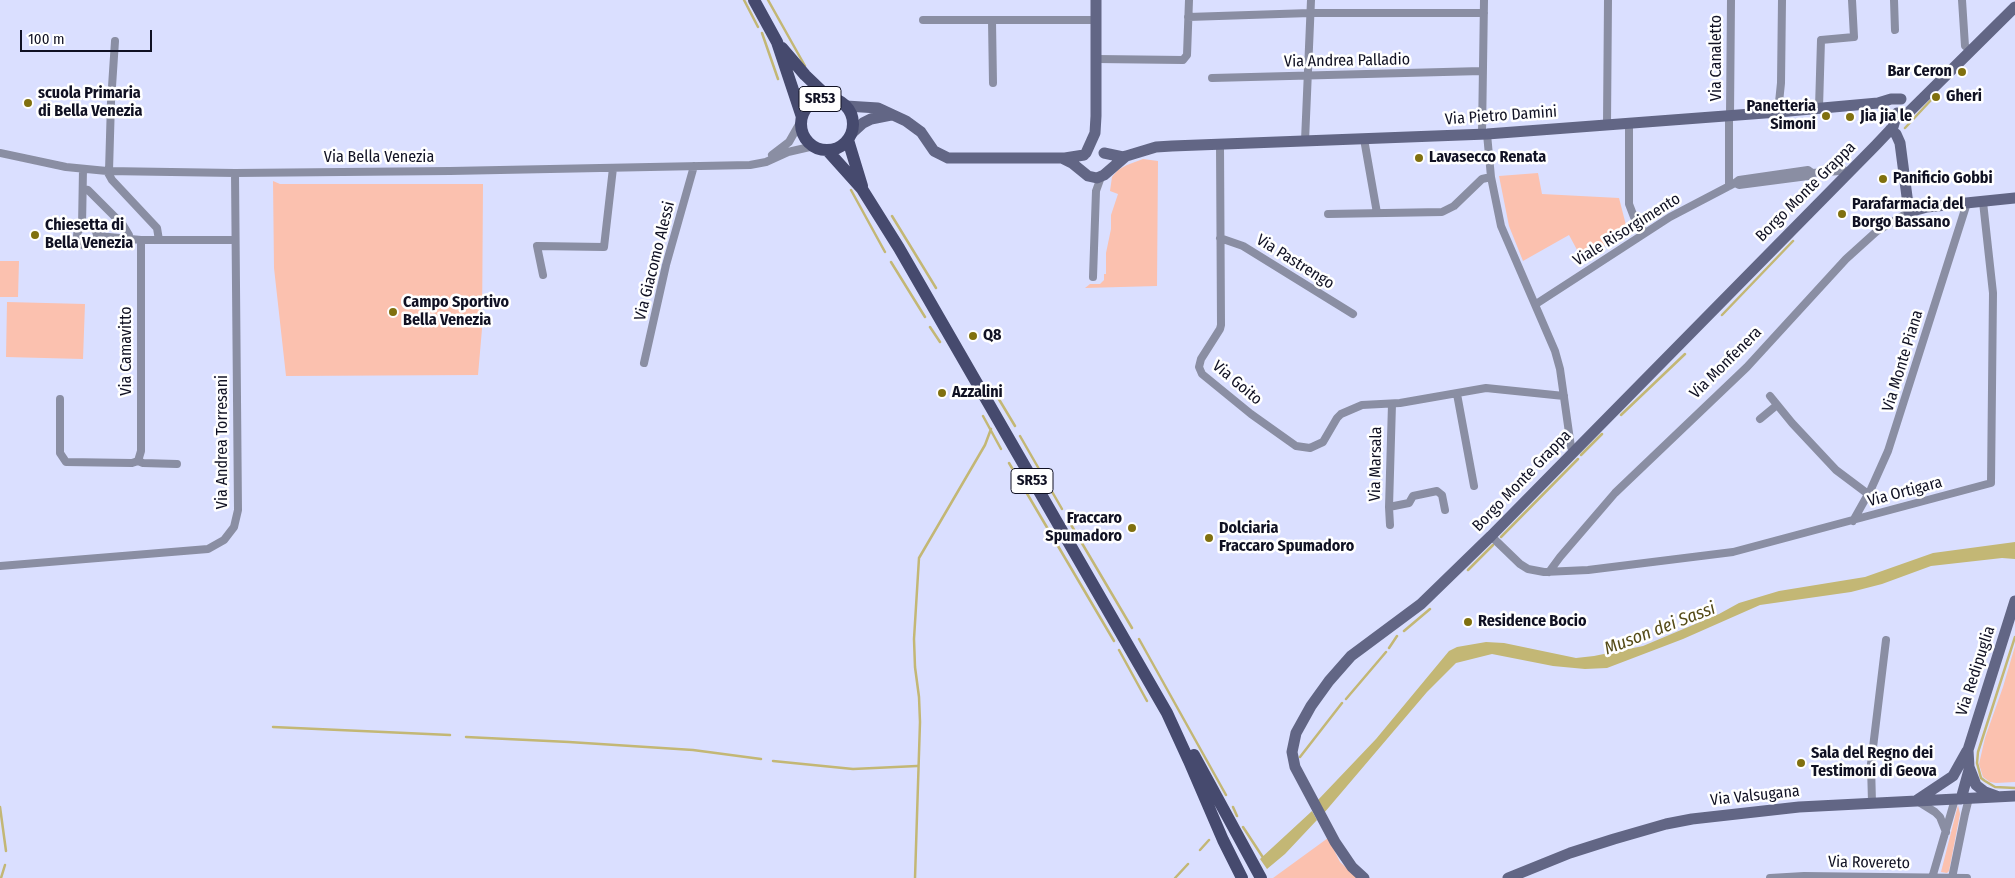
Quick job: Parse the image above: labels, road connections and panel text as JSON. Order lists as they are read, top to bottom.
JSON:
{
  "streets": {
    "main road": ["SR53"],
    "street": [
      "Via Canaletto",
      "Via Andrea Palladio",
      "Via Pietro Damini",
      "Via Bella Venezia",
      "Borgo Monte Grappa",
      "Viale Risorgimento",
      "Via Giacomo Alessi",
      "Via Pastrengo",
      "Via Camavitto",
      "Via Monte Piana",
      "Via Monfenera",
      "Via Goito",
      "Via Andrea Torresani",
      "Via Marsala",
      "Via Ortigara",
      "Via Redipuglia",
      "Via Valsugana",
      "Via Rovereto"
    ]
  },
  "crossings": [
    ["Via Canaletto", "Via Pietro Damini"],
    ["Via Canaletto", "Viale Risorgimento"],
    ["SR53", "Via Bella Venezia"],
    ["Via Pietro Damini", "Borgo Monte Grappa"],
    ["Via Pietro Damini", "Via Goito"],
    ["Via Bella Venezia", "Via Giacomo Alessi"],
    ["Via Bella Venezia", "Via Andrea Torresani"],
    ["Borgo Monte Grappa", "Viale Risorgimento"],
    ["Via Pastrengo", "Via Goito"],
    ["Via Monte Piana", "Via Monfenera"],
    ["Via Monte Piana", "Via Ortigara"],
    ["Via Monfenera", "Via Ortigara"],
    ["Via Goito", "Via Marsala"],
    ["Via Redipuglia", "Via Valsugana"]
  ],
  "water": ["Muson dei Sassi"],
  "places": [
    "Bar Ceron",
    "Gheri",
    "scuola Primaria di Bella Venezia",
    "Panetteria Simoni",
    "Jia jia le",
    "Lavasecco Renata",
    "Panificio Gobbi",
    "Parafarmacia del Borgo Bassano",
    "Chiesetta di Bella Venezia",
    "Campo Sportivo Bella Venezia",
    "Q8",
    "Azzalini",
    "Fraccaro Spumadoro",
    "Dolciaria Fraccaro Spumadoro",
    "Residence Bocio",
    "Sala del Regno dei Testimoni di Geova"
  ],
  "scale_bar": "100 m"
}
